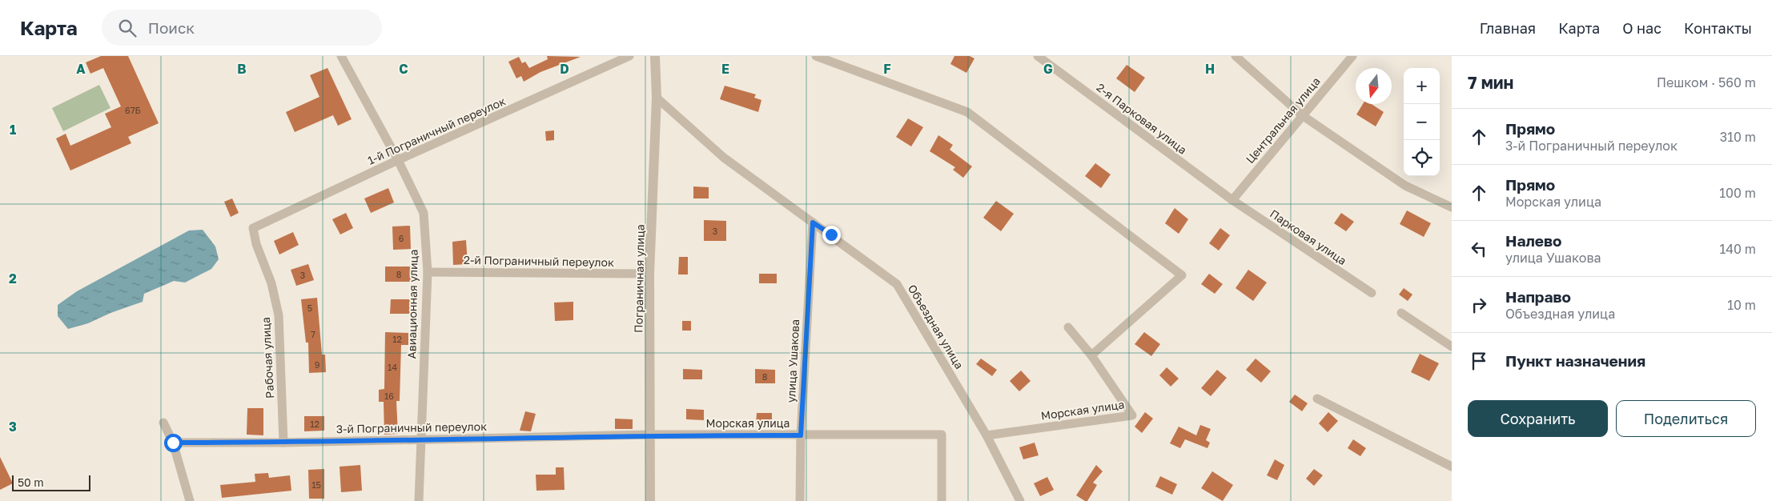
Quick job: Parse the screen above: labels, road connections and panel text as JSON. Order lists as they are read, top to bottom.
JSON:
{
  "streets": {
    "street": [
      "2-я Парковая улица",
      "Центральная улица",
      "1-й Пограничный переулок",
      "Парковая улица",
      "2-й Пограничный переулок",
      "Пограничная улица",
      "Авиационная улица",
      "Объездная улица",
      "Рабочая улица",
      "улица Ушакова",
      "Морская улица",
      "3-й Пограничный переулок"
    ]
  },
  "crossings": [
    ["2-я Парковая улица", "Центральная улица"],
    ["2-я Парковая улица", "Парковая улица"],
    ["Центральная улица", "Парковая улица"],
    ["1-й Пограничный переулок", "Авиационная улица"],
    ["1-й Пограничный переулок", "Рабочая улица"],
    ["2-й Пограничный переулок", "Пограничная улица"],
    ["2-й Пограничный переулок", "Авиационная улица"],
    ["Пограничная улица", "Объездная улица"],
    ["Пограничная улица", "Морская улица"],
    ["Пограничная улица", "3-й Пограничный переулок"],
    ["Авиационная улица", "3-й Пограничный переулок"],
    ["Объездная улица", "улица Ушакова"],
    ["Объездная улица", "Морская улица"],
    ["Рабочая улица", "3-й Пограничный переулок"],
    ["улица Ушакова", "Морская улица"],
    ["Морская улица", "3-й Пограничный переулок"]
  ],
  "house_numbers": [
    "67Б",
    "3",
    "6",
    "8",
    "3",
    "5",
    "7",
    "12",
    "9",
    "14",
    "8",
    "16",
    "12",
    "15"
  ],
  "scale_bar": "50 m",
  "north": "bottom",
  "page": {
    "header": "Карта",
    "search": "Поиск",
    "nav": [
      "Главная",
      "Карта",
      "О нас",
      "Контакты"
    ],
    "heading": ["7 мин", "Пешком · 560 m"],
    "map_buttons": ["+", "−"],
    "list": [
      ["Прямо", "3-й Пограничный переулок", "310 m"],
      ["Прямо", "Морская улица", "100 m"],
      ["Налево", "улица Ушакова", "140 m"],
      ["Направо", "Объездная улица", "10 m"],
      "Пункт назначения"
    ],
    "buttons": ["Сохранить", "Поделиться"],
    "scale": "50 m"
  },
  "grid": {
    "columns": [
      "A",
      "B",
      "C",
      "D",
      "E",
      "F",
      "G",
      "H"
    ],
    "rows": ["1", "2", "3"]
  }
}
